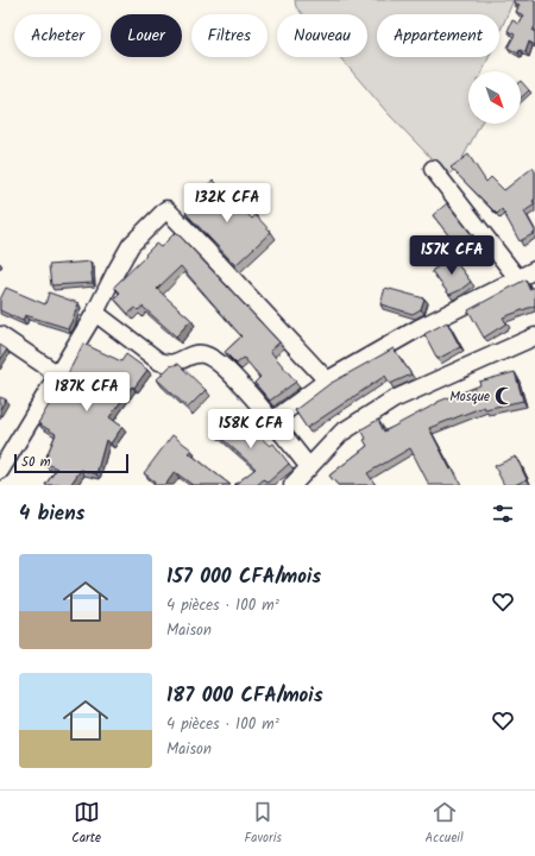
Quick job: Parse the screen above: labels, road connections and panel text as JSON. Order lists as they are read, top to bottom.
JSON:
{
  "places": {
    "mosque": ["Mosque"]
  },
  "scale_bar": "50 m",
  "north": "bottom right",
  "page": {
    "chip": [
      "Acheter",
      "Louer",
      "Filtres",
      "Nouveau",
      "Appartement"
    ],
    "price": [
      "132K CFA",
      "157K CFA",
      "187K CFA",
      "158K CFA"
    ],
    "scale": "50 m",
    "heading": "4 biens",
    "list": [
      {
        "name": "157 000 CFA/mois",
        "note": "4 pièces · 100 m² · Maison"
      },
      {
        "name": "187 000 CFA/mois",
        "note": "4 pièces · 100 m² · Maison"
      }
    ],
    "tabs": ["Carte", "Favoris", "Accueil"]
  }
}
